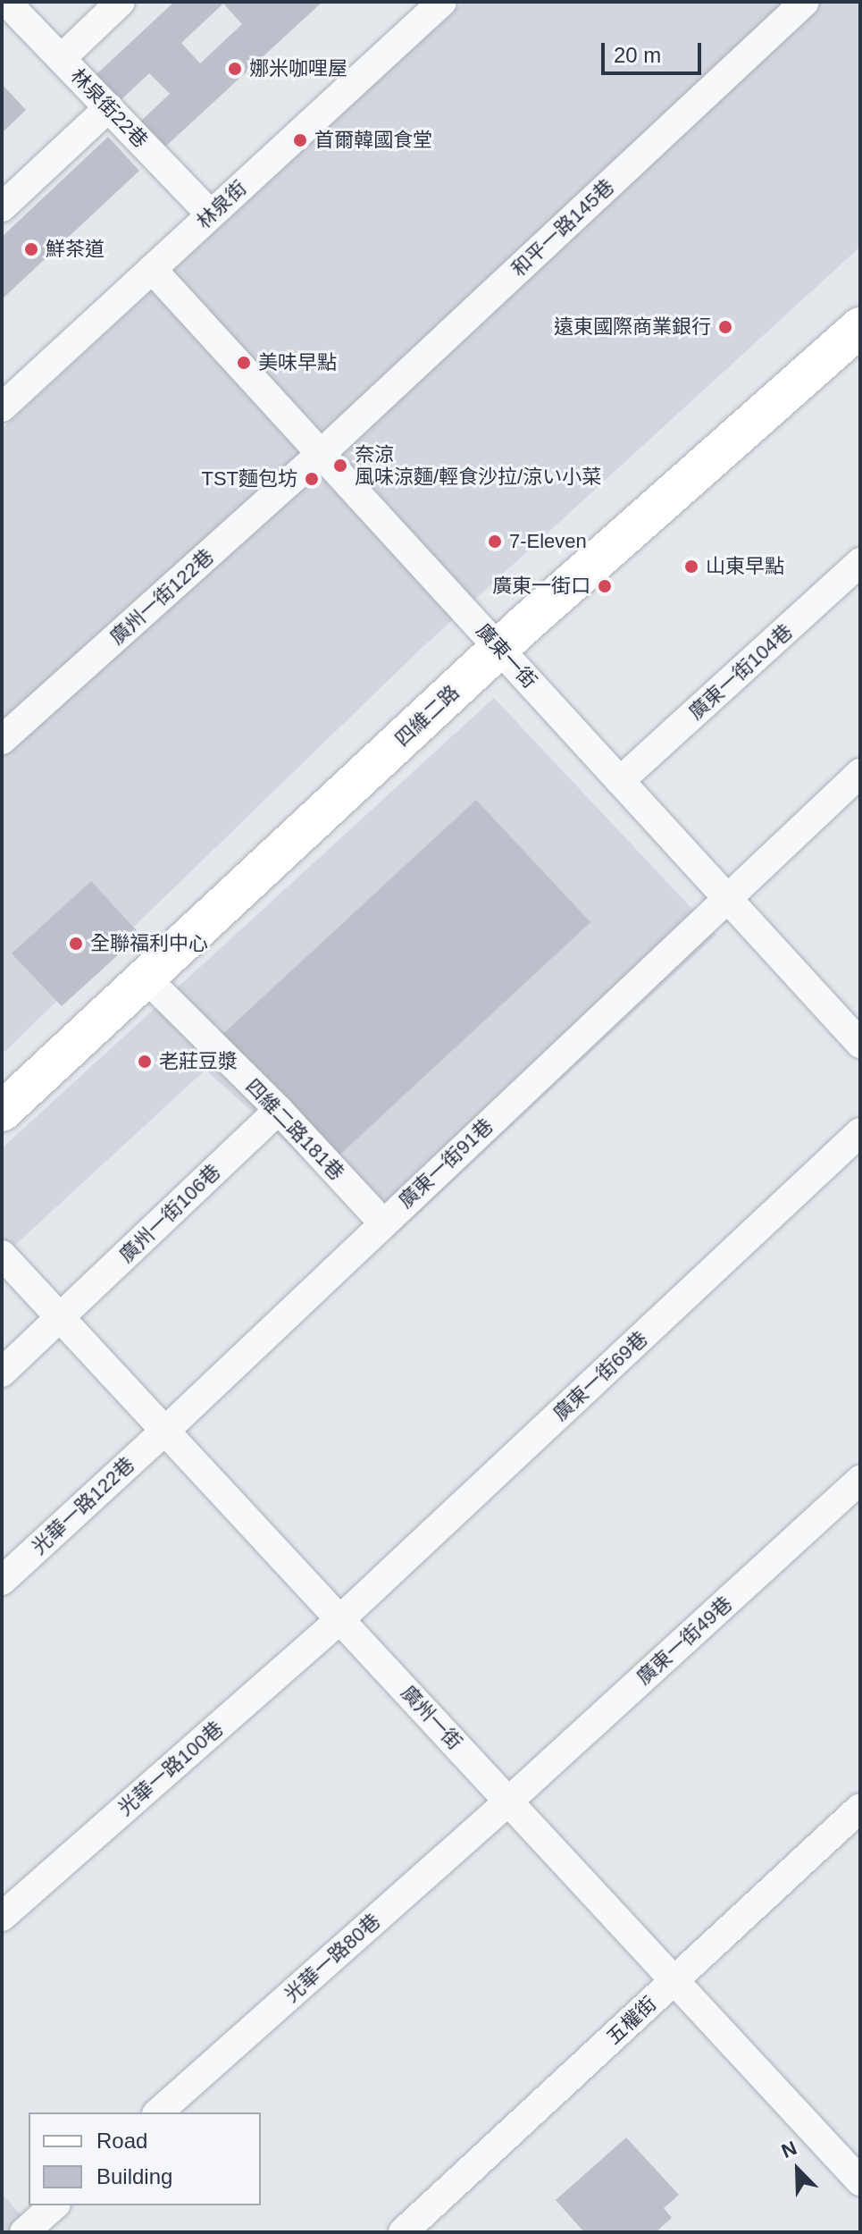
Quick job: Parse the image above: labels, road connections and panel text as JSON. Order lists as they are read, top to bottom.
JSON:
{
  "streets": {
    "street": [
      "林泉街22巷",
      "林泉街",
      "和平一路145巷",
      "廣州一街122巷",
      "廣東一街",
      "廣東一街104巷",
      "四維二路",
      "四維二路181巷",
      "廣東一街91巷",
      "廣州一街106巷",
      "廣東一街69巷",
      "光華一路122巷",
      "廣東一街49巷",
      "廣州一街",
      "光華一路100巷",
      "光華一路80巷",
      "五權街"
    ]
  },
  "crossings": [
    ["林泉街22巷", "林泉街"],
    ["林泉街", "廣東一街"],
    ["和平一路145巷", "廣州一街122巷"],
    ["和平一路145巷", "廣東一街"],
    ["廣州一街122巷", "廣東一街"],
    ["廣東一街", "廣東一街104巷"],
    ["廣東一街", "四維二路"],
    ["廣東一街", "廣東一街91巷"],
    ["四維二路", "四維二路181巷"],
    ["四維二路181巷", "廣東一街91巷"],
    ["四維二路181巷", "廣州一街106巷"],
    ["廣東一街91巷", "光華一路122巷"],
    ["廣東一街91巷", "廣州一街"],
    ["廣州一街106巷", "廣州一街"],
    ["廣東一街69巷", "廣州一街"],
    ["廣東一街69巷", "光華一路100巷"],
    ["光華一路122巷", "廣州一街"],
    ["廣東一街49巷", "廣州一街"],
    ["廣東一街49巷", "光華一路80巷"],
    ["廣州一街", "光華一路100巷"],
    ["廣州一街", "光華一路80巷"],
    ["廣州一街", "五權街"]
  ],
  "places": [
    "娜米咖哩屋",
    "首爾韓國食堂",
    "鮮茶道",
    "遠東國際商業銀行",
    "美味早點",
    "奈涼 風味涼麵/輕食沙拉/涼い小菜",
    "TST麵包坊",
    "7-Eleven",
    "山東早點",
    "廣東一街口",
    "全聯福利中心",
    "老莊豆漿"
  ],
  "legend": ["Road", "Building"],
  "scale_bar": "20 m",
  "north": "top left"
}
